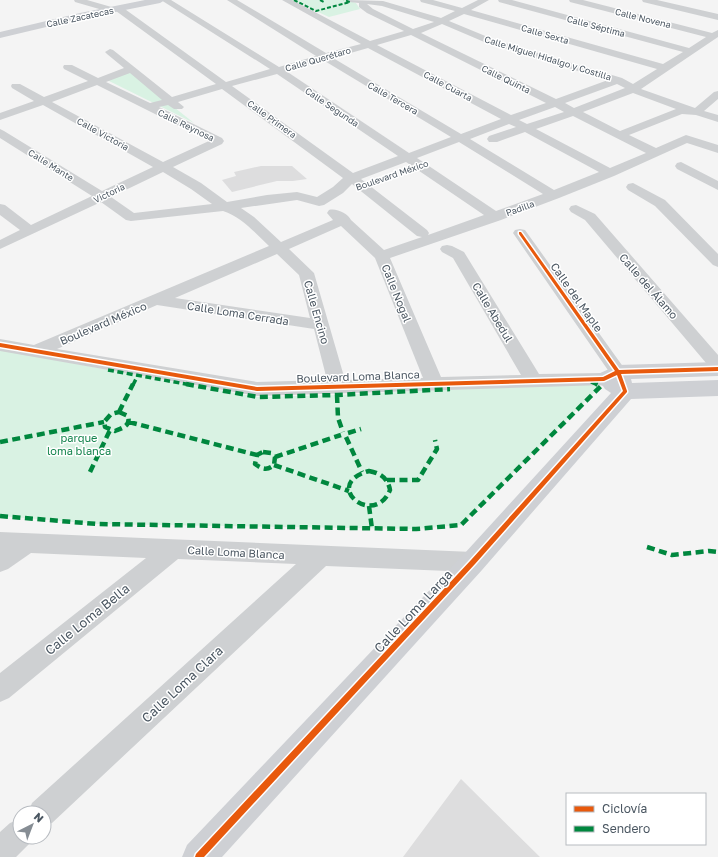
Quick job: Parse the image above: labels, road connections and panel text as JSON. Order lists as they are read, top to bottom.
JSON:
{
  "streets": {
    "street": [
      "Calle Zacatecas",
      "Calle Novena",
      "Calle Séptima",
      "Calle Sexta",
      "Calle Miguel Hidalgo y Costilla",
      "Calle Querétaro",
      "Calle Quinta",
      "Calle Cuarta",
      "Calle Tercera",
      "Calle Segunda",
      "Calle Primera",
      "Calle Reynosa",
      "Calle Victoria",
      "Calle Mante",
      "Boulevard México",
      "Victoria",
      "Padilla",
      "Calle del Álamo",
      "Calle Nogal",
      "Calle del Maple",
      "Calle Encino",
      "Calle Abedul",
      "Calle Loma Cerrada",
      "Boulevard Loma Blanca",
      "Calle Loma Blanca",
      "Calle Loma Larga",
      "Calle Loma Bella",
      "Calle Loma Clara"
    ]
  },
  "crossings": [
    ["Calle Zacatecas", "Calle Segunda"],
    ["Calle Zacatecas", "Calle Primera"],
    ["Calle Novena", "Boulevard México"],
    ["Calle Séptima", "Boulevard México"],
    ["Calle Sexta", "Calle Querétaro"],
    ["Calle Sexta", "Boulevard México"],
    ["Calle Miguel Hidalgo y Costilla", "Calle Querétaro"],
    ["Calle Miguel Hidalgo y Costilla", "Calle Quinta"],
    ["Calle Miguel Hidalgo y Costilla", "Boulevard México"],
    ["Calle Querétaro", "Calle Quinta"],
    ["Calle Querétaro", "Calle Cuarta"],
    ["Calle Querétaro", "Calle Tercera"],
    ["Calle Querétaro", "Calle Segunda"],
    ["Calle Querétaro", "Calle Primera"],
    ["Calle Querétaro", "Calle Reynosa"],
    ["Calle Quinta", "Boulevard México"],
    ["Calle Quinta", "Padilla"],
    ["Calle Cuarta", "Boulevard México"],
    ["Calle Cuarta", "Padilla"],
    ["Calle Tercera", "Boulevard México"],
    ["Calle Tercera", "Padilla"],
    ["Calle Segunda", "Boulevard México"],
    ["Calle Segunda", "Padilla"],
    ["Calle Primera", "Boulevard México"],
    ["Calle Reynosa", "Victoria"],
    ["Calle Victoria", "Calle Mante"],
    ["Calle Victoria", "Victoria"],
    ["Calle Victoria", "Calle Encino"],
    ["Calle Mante", "Victoria"],
    ["Calle Mante", "Calle Nogal"],
    ["Calle Mante", "Calle Encino"],
    ["Boulevard México", "Calle Nogal"],
    ["Boulevard México", "Calle Encino"],
    ["Boulevard México", "Calle Loma Cerrada"],
    ["Boulevard México", "Boulevard Loma Blanca"],
    ["Padilla", "Calle Nogal"],
    ["Calle del Álamo", "Boulevard Loma Blanca"],
    ["Calle Nogal", "Boulevard Loma Blanca"],
    ["Calle del Maple", "Boulevard Loma Blanca"],
    ["Calle del Maple", "Calle Loma Larga"],
    ["Calle Encino", "Calle Loma Cerrada"],
    ["Calle Encino", "Boulevard Loma Blanca"],
    ["Calle Abedul", "Boulevard Loma Blanca"],
    ["Boulevard Loma Blanca", "Calle Loma Larga"],
    ["Calle Loma Blanca", "Calle Loma Larga"],
    ["Calle Loma Blanca", "Calle Loma Bella"],
    ["Calle Loma Blanca", "Calle Loma Clara"]
  ],
  "parks": ["parque loma blanca"],
  "legend": ["Ciclovía", "Sendero"],
  "north": "top right"
}
